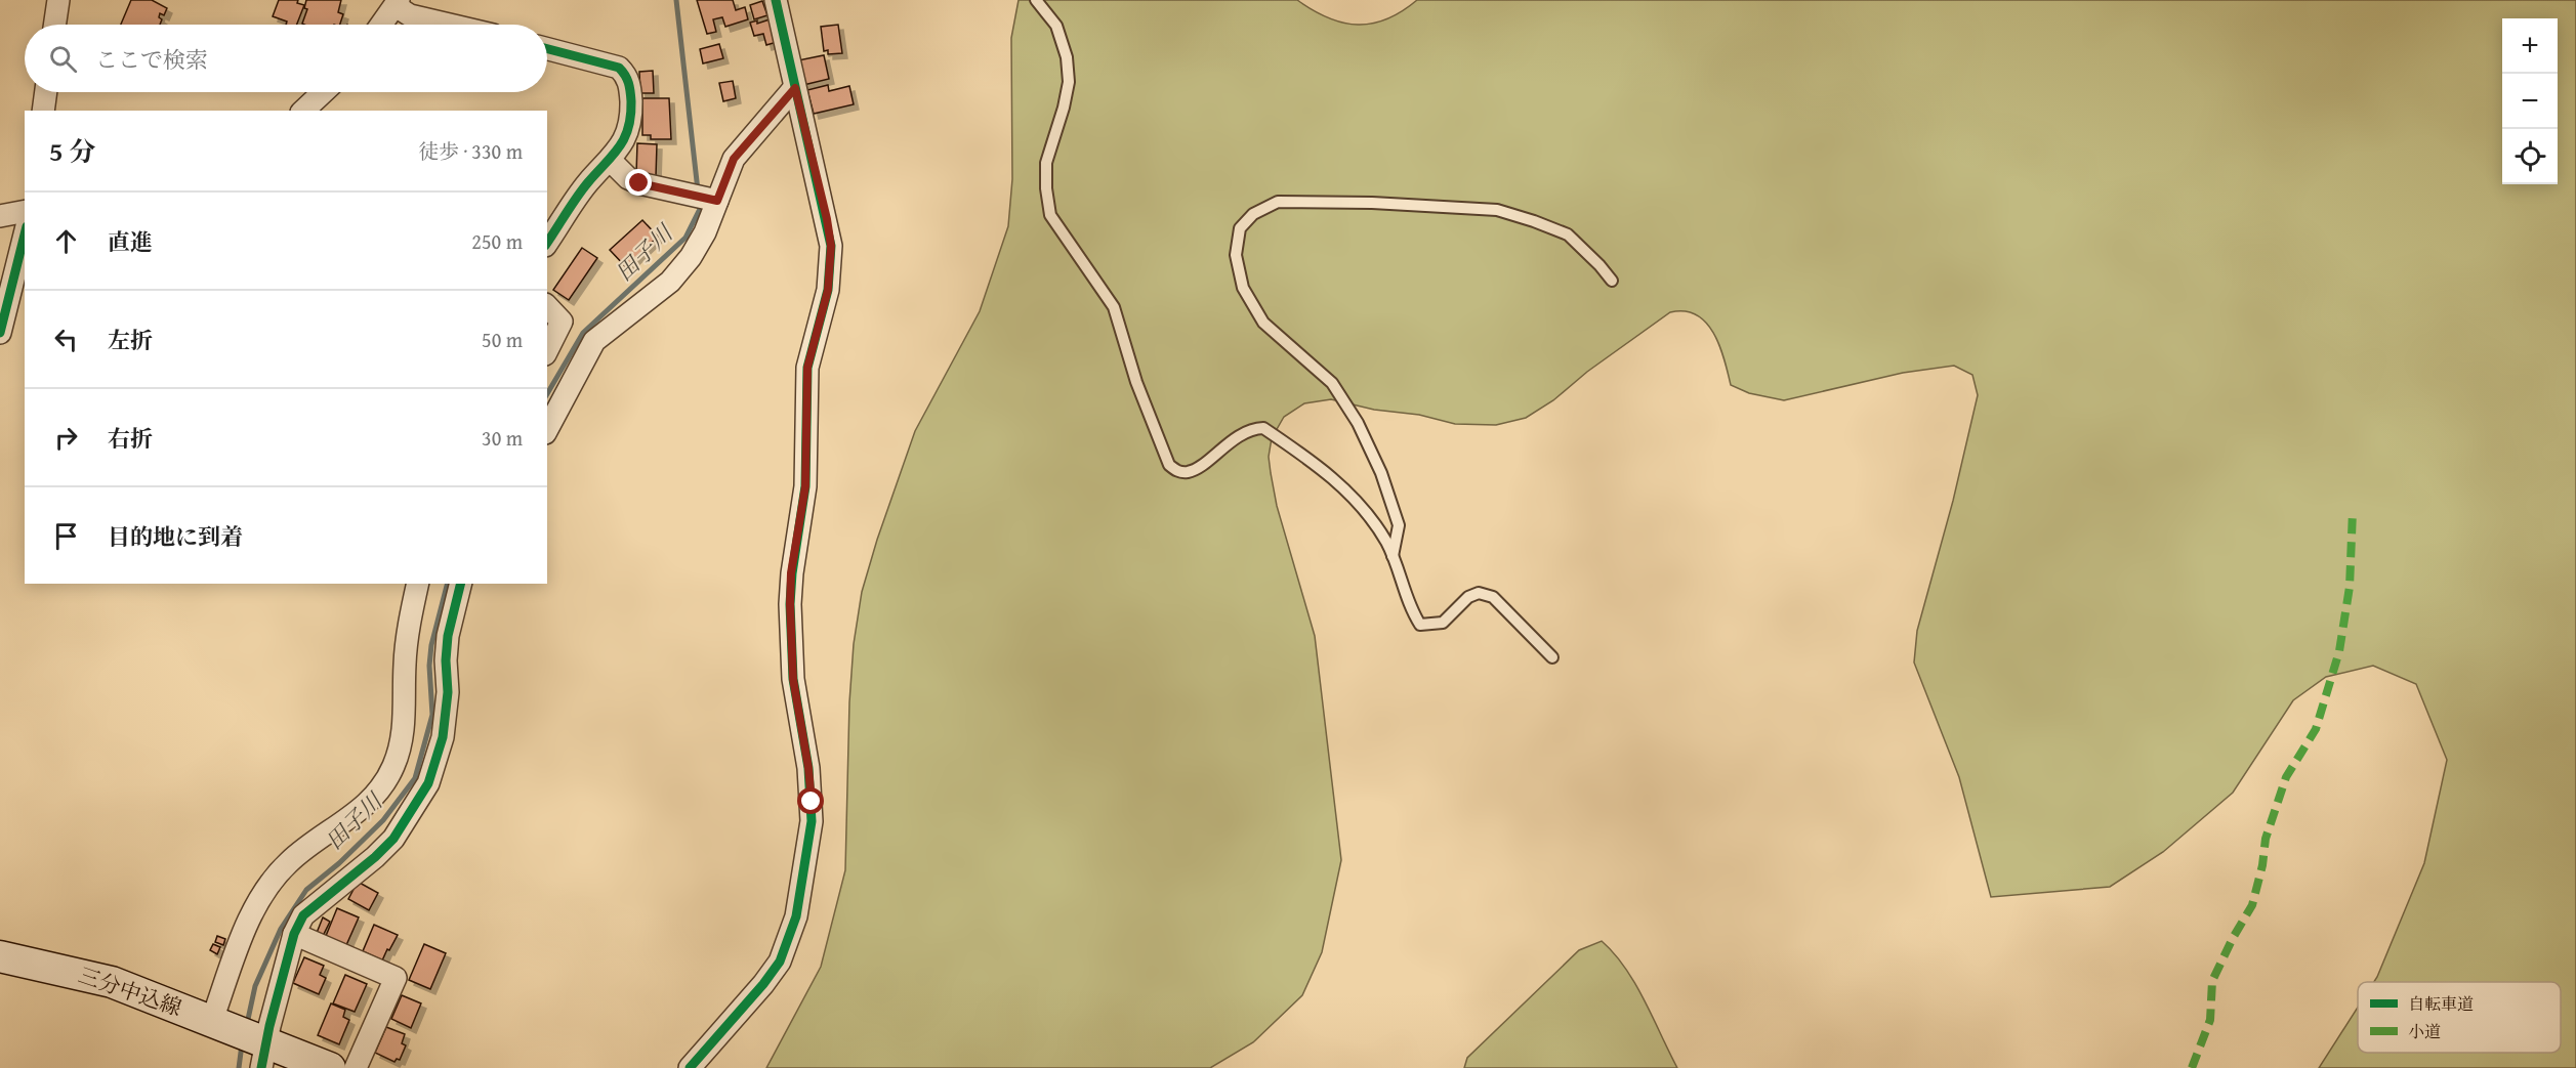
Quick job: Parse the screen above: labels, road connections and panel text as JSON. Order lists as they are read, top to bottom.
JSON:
{
  "streets": {
    "main road": ["三分中込線"]
  },
  "water": ["田子川"],
  "legend": ["自転車道", "小道"],
  "page": {
    "map_buttons": ["+", "−"],
    "search": "ここで検索",
    "heading": ["5 分", "徒歩 · 330 m"],
    "list": [
      ["直進", "250 m"],
      ["左折", "50 m"],
      ["右折", "30 m"],
      "目的地に到着"
    ]
  }
}
